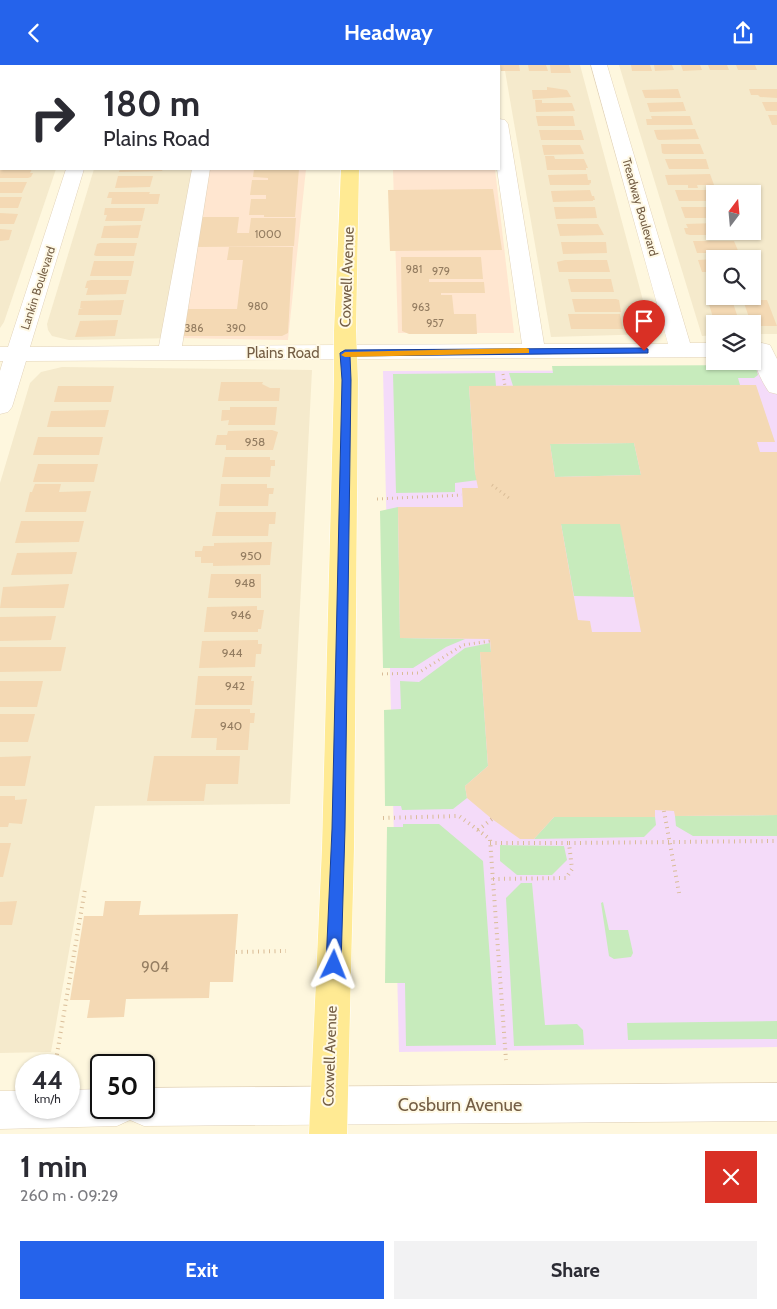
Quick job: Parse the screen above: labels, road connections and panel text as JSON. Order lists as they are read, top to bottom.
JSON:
{
  "streets": {
    "main road": ["Coxwell Avenue"],
    "street": [
      "Treadway Boulevard",
      "Lankin Boulevard",
      "Plains Road",
      "Cosburn Avenue"
    ]
  },
  "crossings": [
    ["Treadway Boulevard", "Plains Road"],
    ["Coxwell Avenue", "Plains Road"],
    ["Coxwell Avenue", "Cosburn Avenue"],
    ["Lankin Boulevard", "Plains Road"]
  ],
  "house_numbers": [
    "1000",
    "981",
    "979",
    "980",
    "963",
    "957",
    "386",
    "390",
    "958",
    "950",
    "948",
    "946",
    "944",
    "942",
    "940",
    "904"
  ],
  "north": "top",
  "page": {
    "header": "Headway",
    "turn": ["180 m", "Plains Road"],
    "speed": "44 km/h",
    "limit": "50",
    "heading": ["1 min", "260 m · 09:29"],
    "buttons": ["Exit", "Share"]
  }
}
